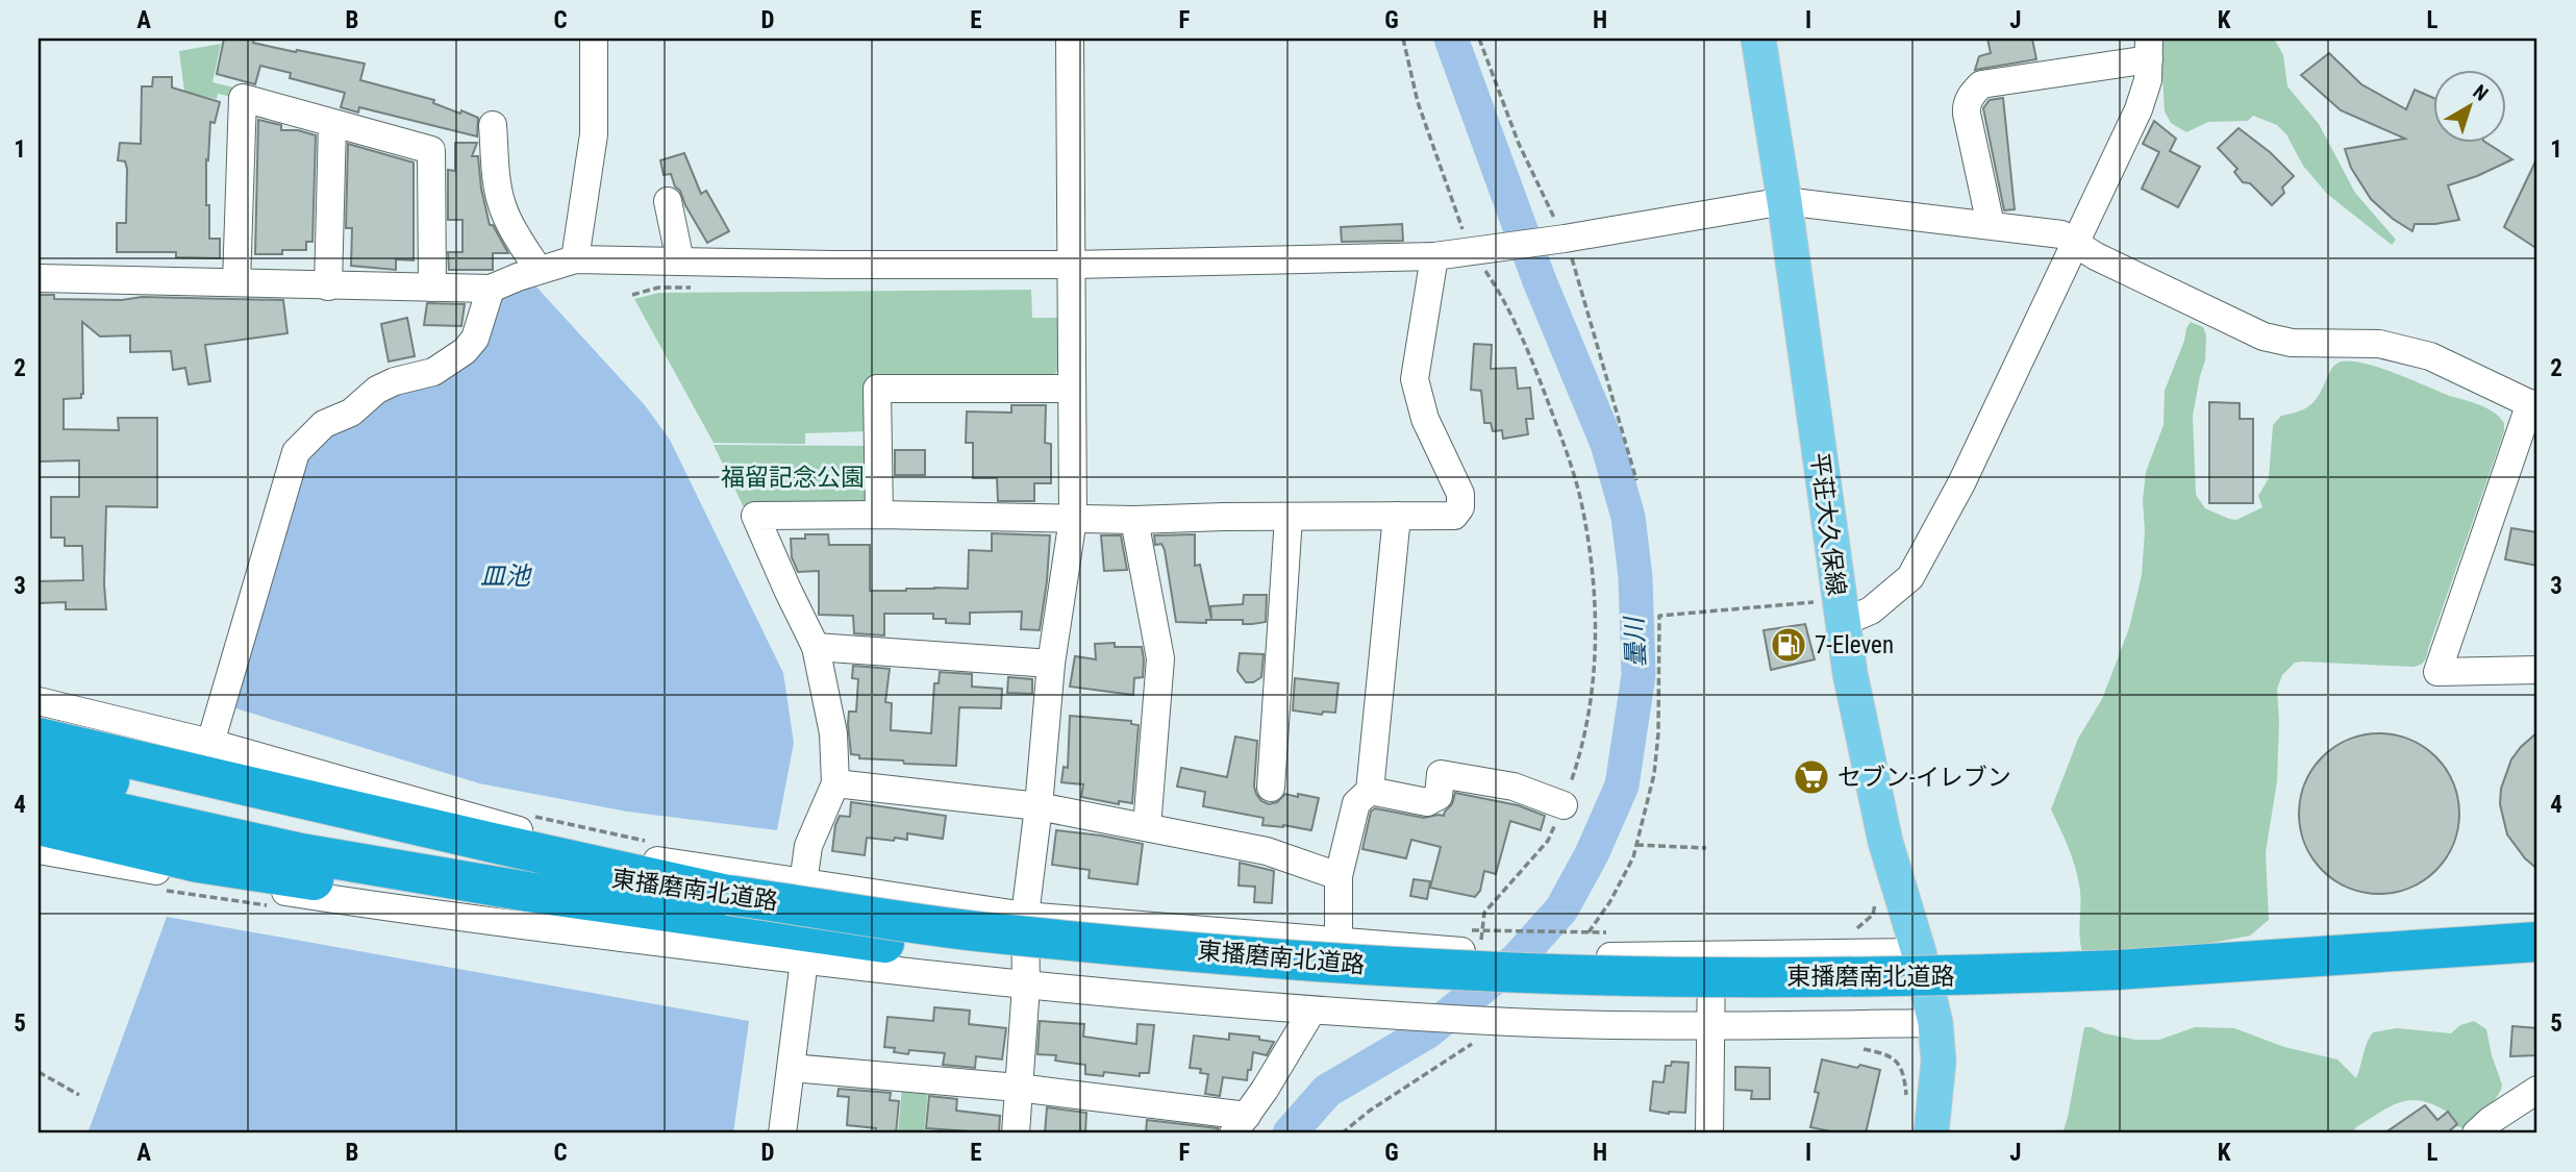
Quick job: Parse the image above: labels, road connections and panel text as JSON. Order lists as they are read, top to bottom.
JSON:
{
  "streets": {
    "highway": ["東播磨南北道路"],
    "main road": ["平荘大久保線"]
  },
  "water": ["皿池", "曇川"],
  "parks": ["福留記念公園"],
  "places": {
    "fuel station": ["7-Eleven"],
    "supermarket": ["セブン-イレブン"]
  },
  "north": "top right",
  "grid": {
    "columns": [
      "A",
      "B",
      "C",
      "D",
      "E",
      "F",
      "G",
      "H",
      "I",
      "J",
      "K",
      "L"
    ],
    "rows": [
      "1",
      "2",
      "3",
      "4",
      "5"
    ]
  }
}
